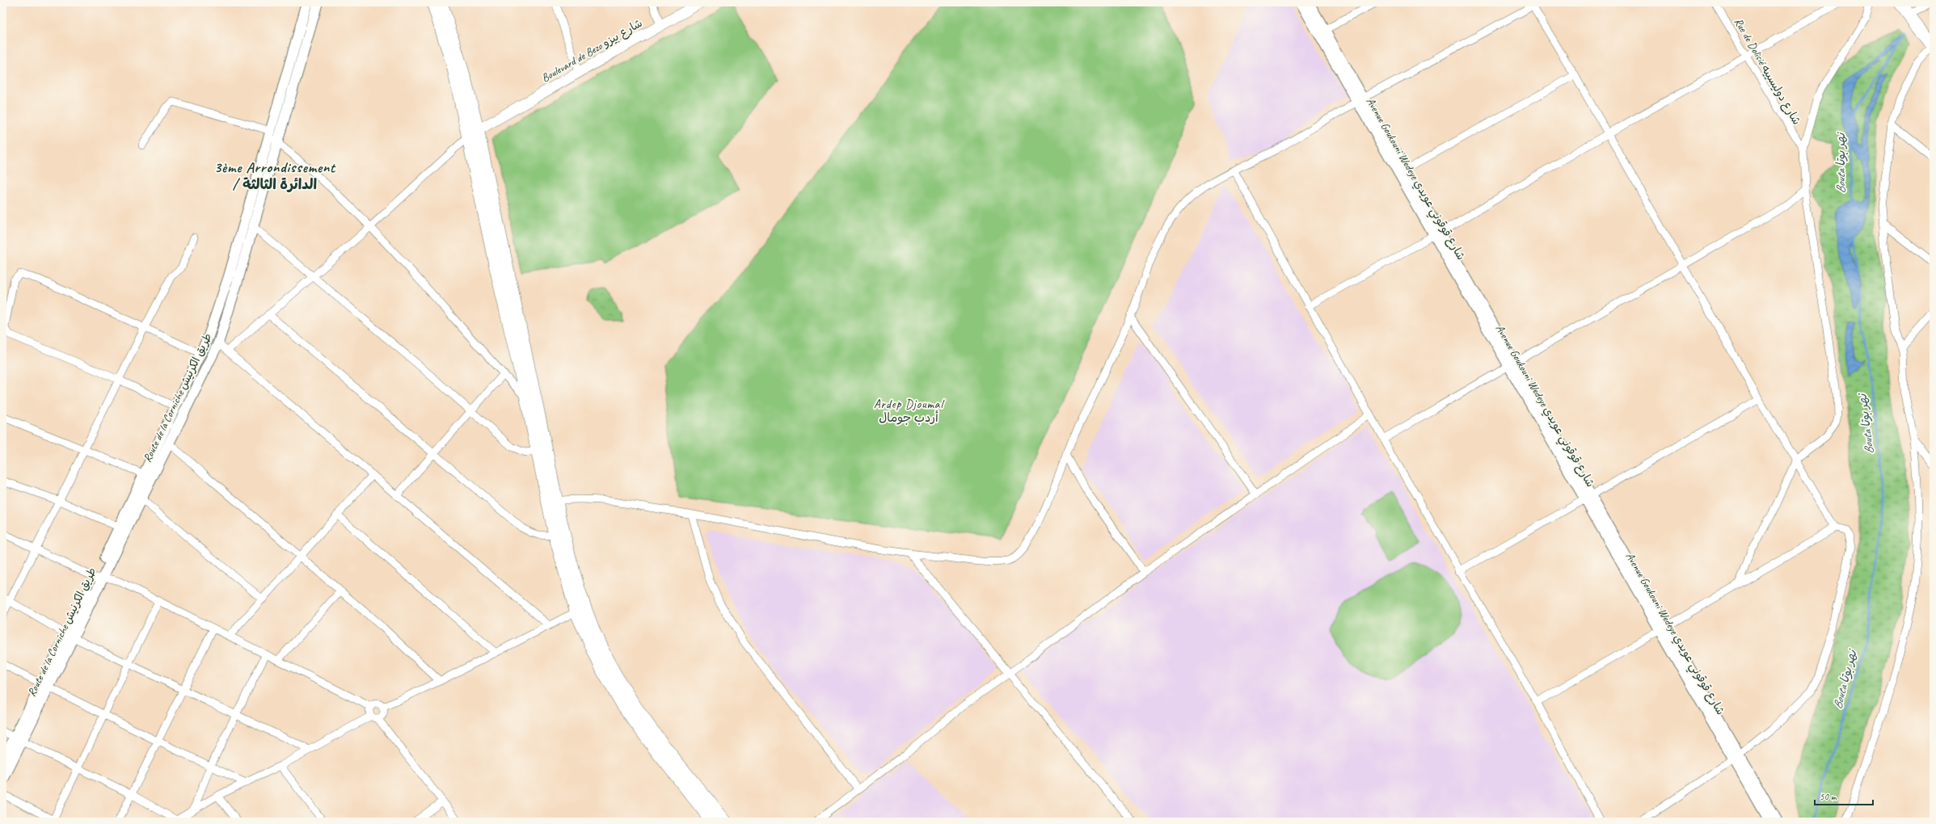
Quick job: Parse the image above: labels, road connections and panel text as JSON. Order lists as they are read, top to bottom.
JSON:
{
  "streets": {
    "main road": ["Boulevard de Bezo شارع بيزو"],
    "street": ["Rue de Dolisié شارع دوليسييه", "Avenue Goukouni Wedeye شارع قوقوني عويدي", "Route de la Corniche طريق الكرنيش"]
  },
  "districts": ["3ème Arrondissement / الدائرة الثالثة", "Ardep Djoumal أردب جومال"],
  "water": ["Bouta نهر بوتا"],
  "scale_bar": "50 m"
}
